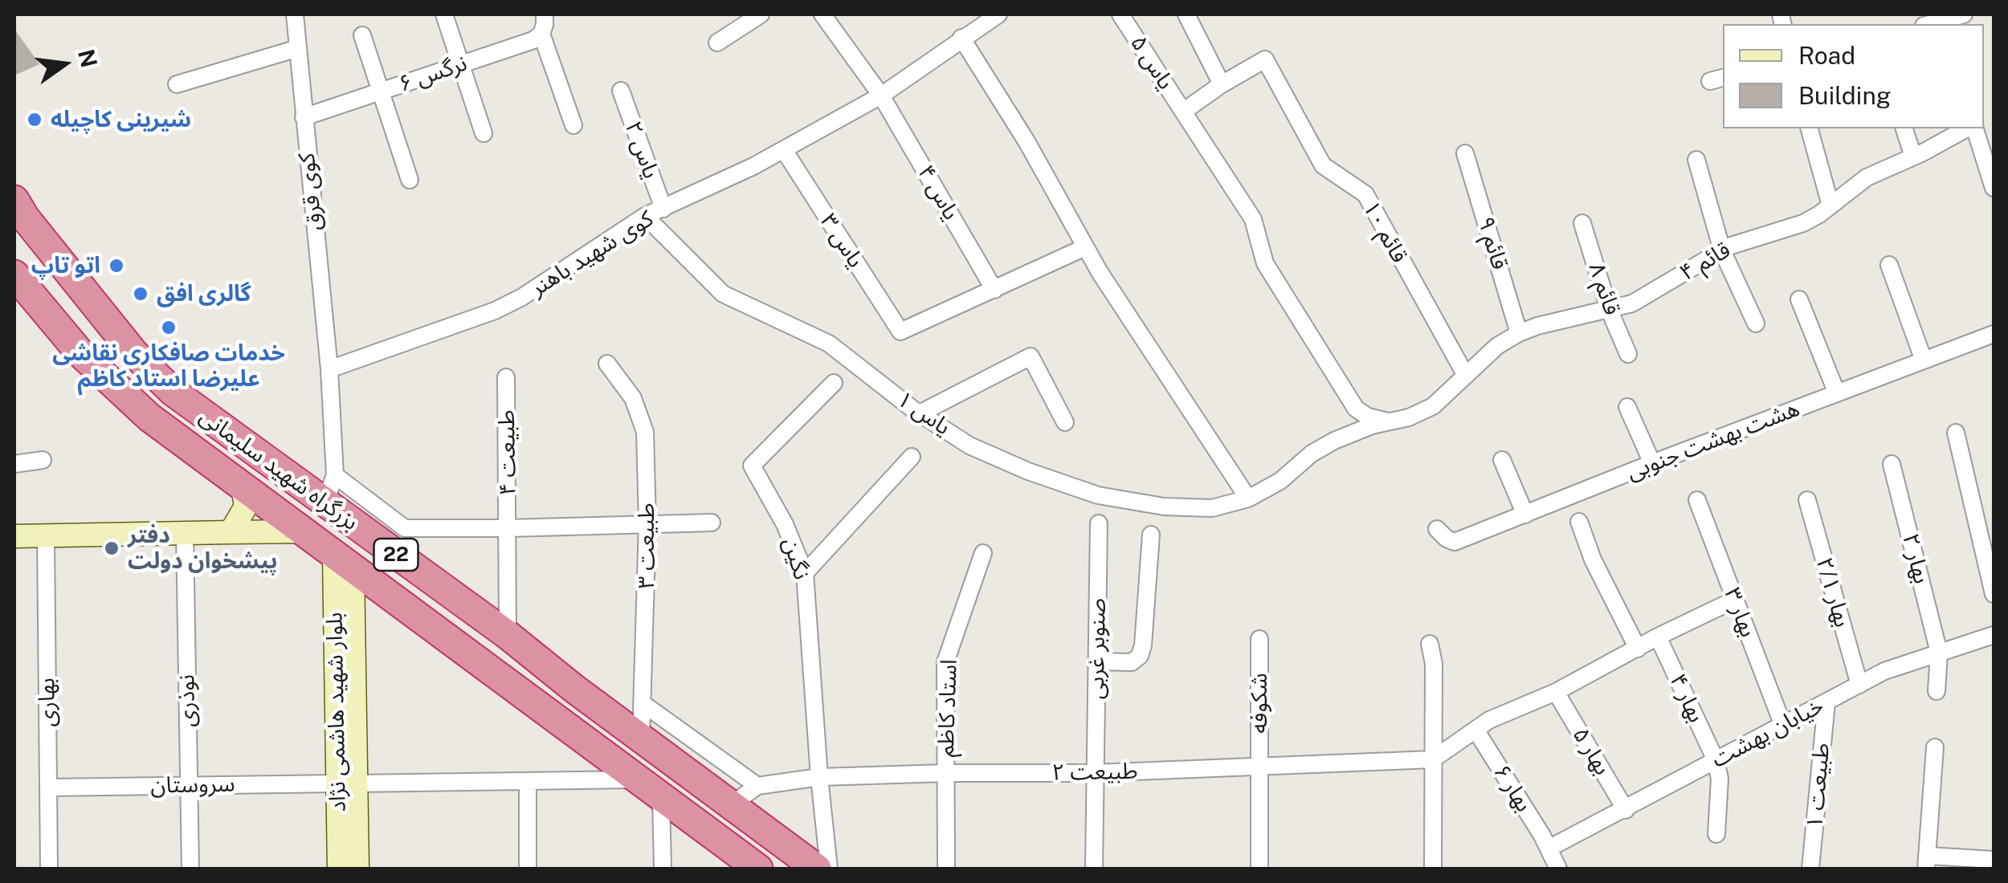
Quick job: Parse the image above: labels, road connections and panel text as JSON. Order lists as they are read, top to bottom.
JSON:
{
  "streets": {
    "highway": ["بزرگراه شهید سلیمانی", "22"],
    "main road": ["بلوار شهید هاشمی نژاد"],
    "street": [
      "یاس ۵",
      "نرگس ۶",
      "یاس ۲",
      "کوی قرق",
      "یاس ۴",
      "قائم ۱۰",
      "یاس ۳",
      "قائم ۹",
      "کوی شهید باهنر",
      "قائم ۴",
      "قائم ۸",
      "یاس ۱",
      "هشت بهشت جنوبی",
      "طبیعت ۴",
      "طبیعت ٣",
      "نگین",
      "بهار ۲",
      "بهار ۲/۱",
      "بهار ۳",
      "صنوبر غربی",
      "بهار ۴",
      "نوذری",
      "بهاری",
      "شکوفه",
      "استاد کاظم",
      "خیابان بهشت",
      "بهار ۵",
      "طبیعت ۲",
      "سروستان",
      "طبیعت ۱",
      "بهار ۶"
    ]
  },
  "crossings": [
    ["یاس ۵", "قائم ۴"],
    ["یاس ۵", "یاس ۱"],
    ["نرگس ۶", "کوی قرق"],
    ["یاس ۲", "کوی شهید باهنر"],
    ["کوی قرق", "کوی شهید باهنر"],
    ["یاس ۴", "یاس ۳"],
    ["یاس ۴", "کوی شهید باهنر"],
    ["قائم ۱۰", "قائم ۴"],
    ["یاس ۳", "کوی شهید باهنر"],
    ["قائم ۹", "قائم ۴"],
    ["کوی شهید باهنر", "یاس ۱"],
    ["قائم ۴", "قائم ۸"],
    ["قائم ۴", "یاس ۱"],
    ["طبیعت ۴", "بزرگراه شهید سلیمانی"],
    ["طبیعت ۴", "طبیعت ٣"],
    ["بزرگراه شهید سلیمانی", "طبیعت ٣"],
    ["بزرگراه شهید سلیمانی", "بلوار شهید هاشمی نژاد"],
    ["بزرگراه شهید سلیمانی", "سروستان"],
    ["نگین", "طبیعت ۲"],
    ["بهار ۲", "خیابان بهشت"],
    ["بهار ۲/۱", "خیابان بهشت"],
    ["بهار ۳", "خیابان بهشت"],
    ["صنوبر غربی", "طبیعت ۲"],
    ["بهار ۴", "خیابان بهشت"],
    ["نوذری", "سروستان"],
    ["بهاری", "سروستان"],
    ["شکوفه", "طبیعت ۲"],
    ["استاد کاظم", "طبیعت ۲"],
    ["بلوار شهید هاشمی نژاد", "سروستان"],
    ["خیابان بهشت", "بهار ۵"],
    ["خیابان بهشت", "طبیعت ۱"],
    ["خیابان بهشت", "بهار ۶"]
  ],
  "places": [
    "شیرینی کاچیله",
    "اتو تاپ",
    "گالری افق",
    "خدمات صافکاری نقاشی علیرضا استاد کاظم",
    "دفتر پیشخوان دولت"
  ],
  "legend": ["Road", "Building"],
  "north": "right"
}
